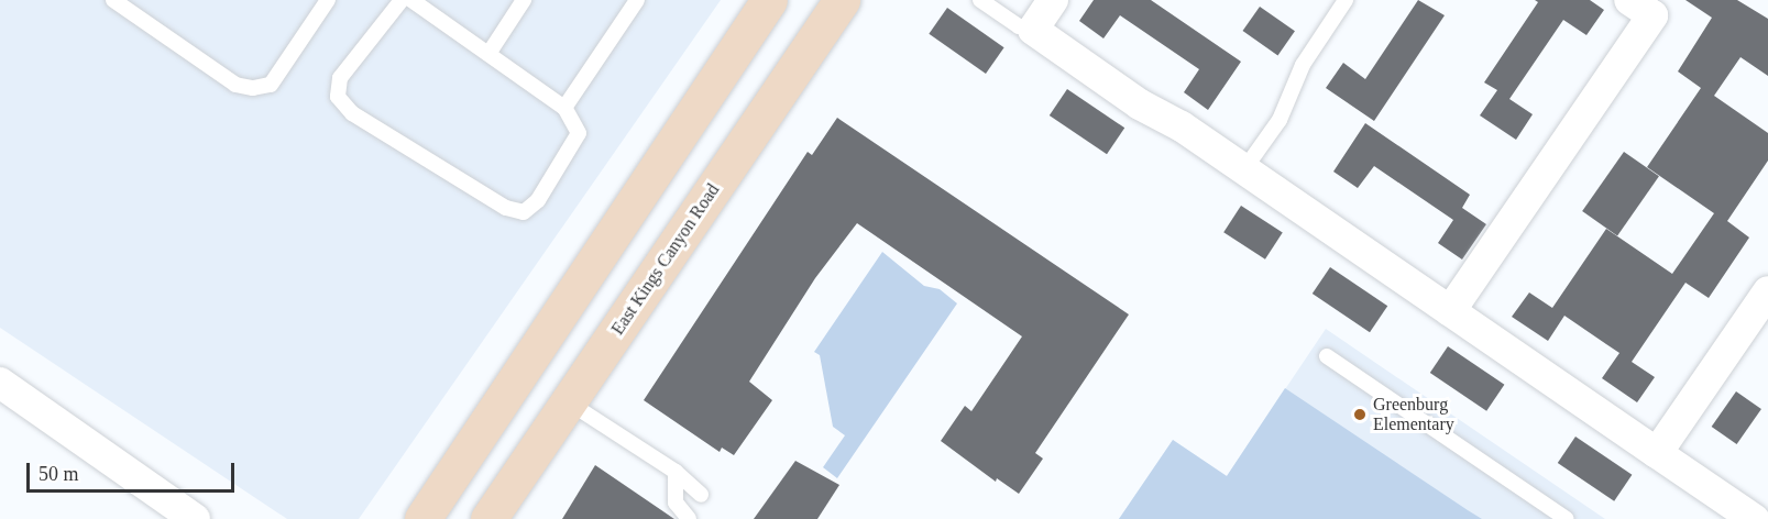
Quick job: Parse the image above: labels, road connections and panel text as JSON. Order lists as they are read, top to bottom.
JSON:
{
  "streets": {
    "main road": ["East Kings Canyon Road"]
  },
  "places": ["Greenburg Elementary"],
  "scale_bar": "50 m"
}
